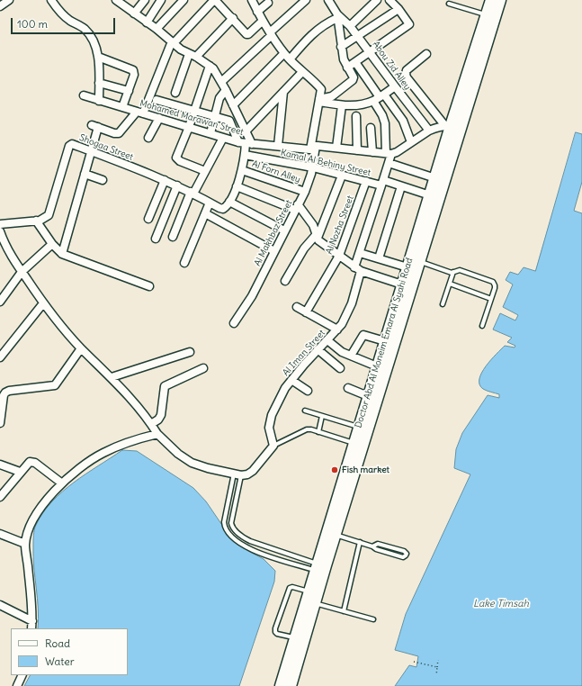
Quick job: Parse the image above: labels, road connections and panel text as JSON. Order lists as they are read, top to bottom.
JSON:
{
  "streets": {
    "main road": ["Doctor Abd Al Moneim Emara Al Syahi Road"],
    "street": [
      "Abou Zid Alley",
      "Mohamed Marawan Street",
      "Shogaa Street",
      "Kamal Al Behiny Street",
      "Al Forn Alley",
      "Al Nozha Street",
      "Al Makhbaz Street",
      "Al Iman Street"
    ]
  },
  "crossings": [
    ["Mohamed Marawan Street", "Al Makhbaz Street"],
    ["Mohamed Marawan Street", "Al Iman Street"],
    ["Kamal Al Behiny Street", "Al Nozha Street"],
    ["Kamal Al Behiny Street", "Al Makhbaz Street"],
    ["Kamal Al Behiny Street", "Doctor Abd Al Moneim Emara Al Syahi Road"],
    ["Kamal Al Behiny Street", "Al Iman Street"],
    ["Al Forn Alley", "Al Makhbaz Street"]
  ],
  "water": ["Lake Timsah"],
  "places": ["Fish market"],
  "legend": ["Road", "Water"],
  "scale_bar": "100 m"
}
